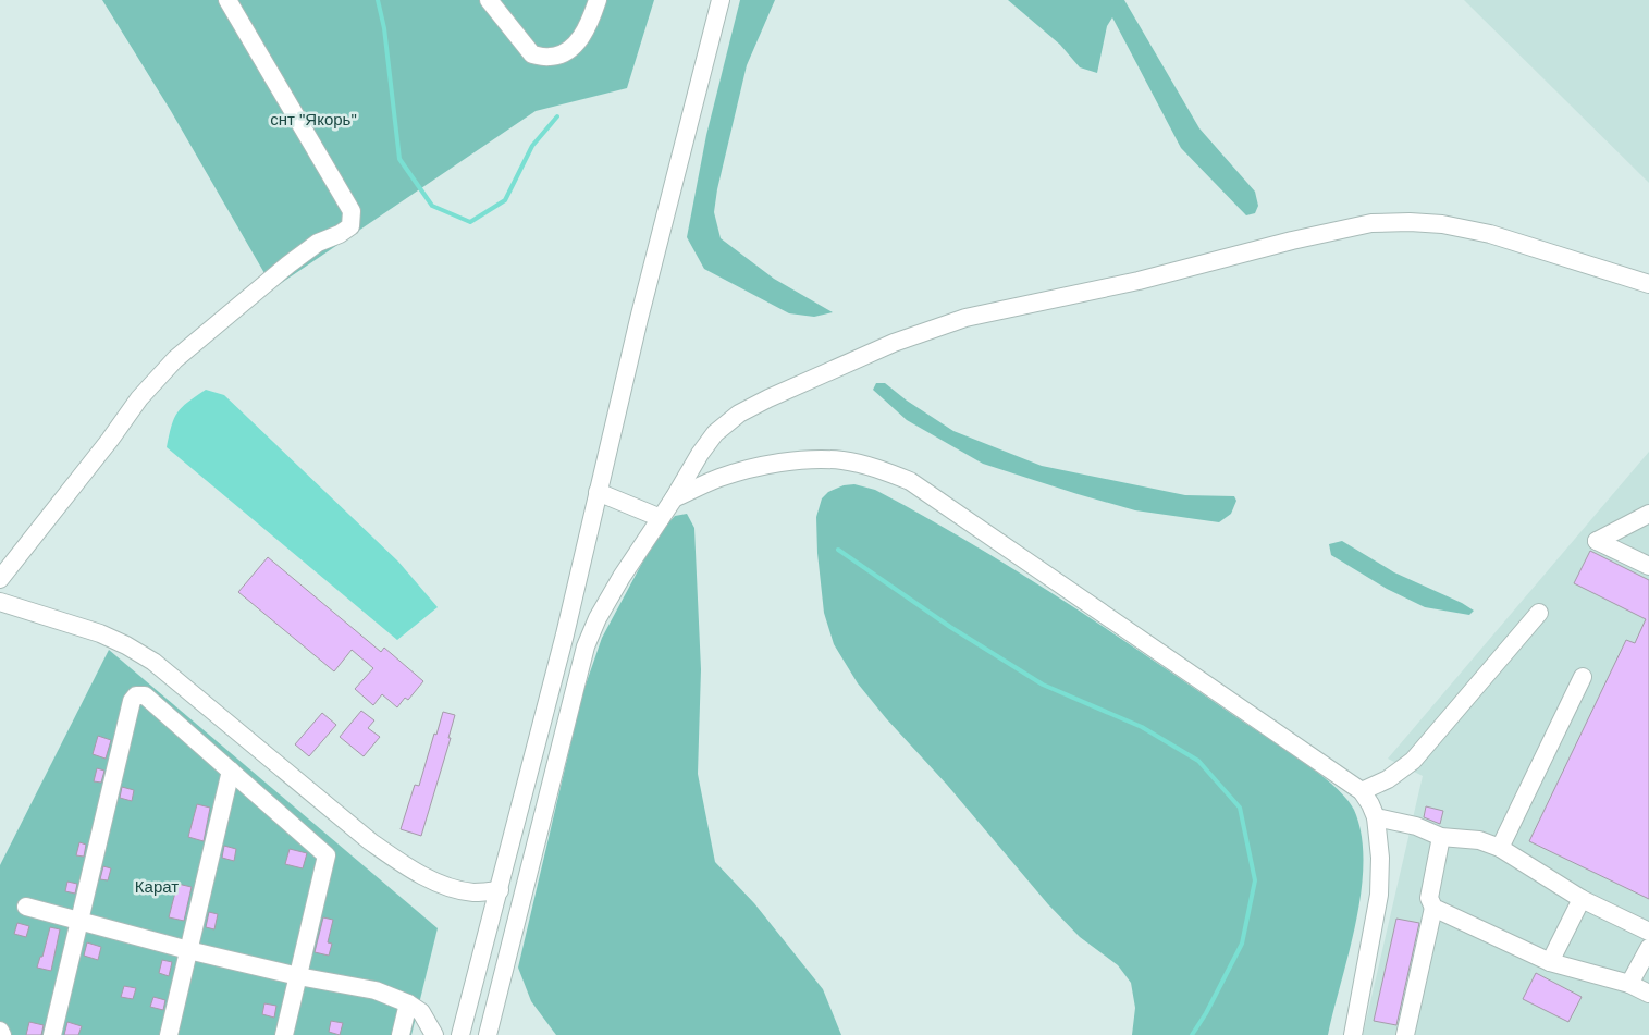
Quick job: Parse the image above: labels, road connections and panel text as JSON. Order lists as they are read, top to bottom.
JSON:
{
  "parks": ["снт \"Якорь\"", "Карат"]
}
